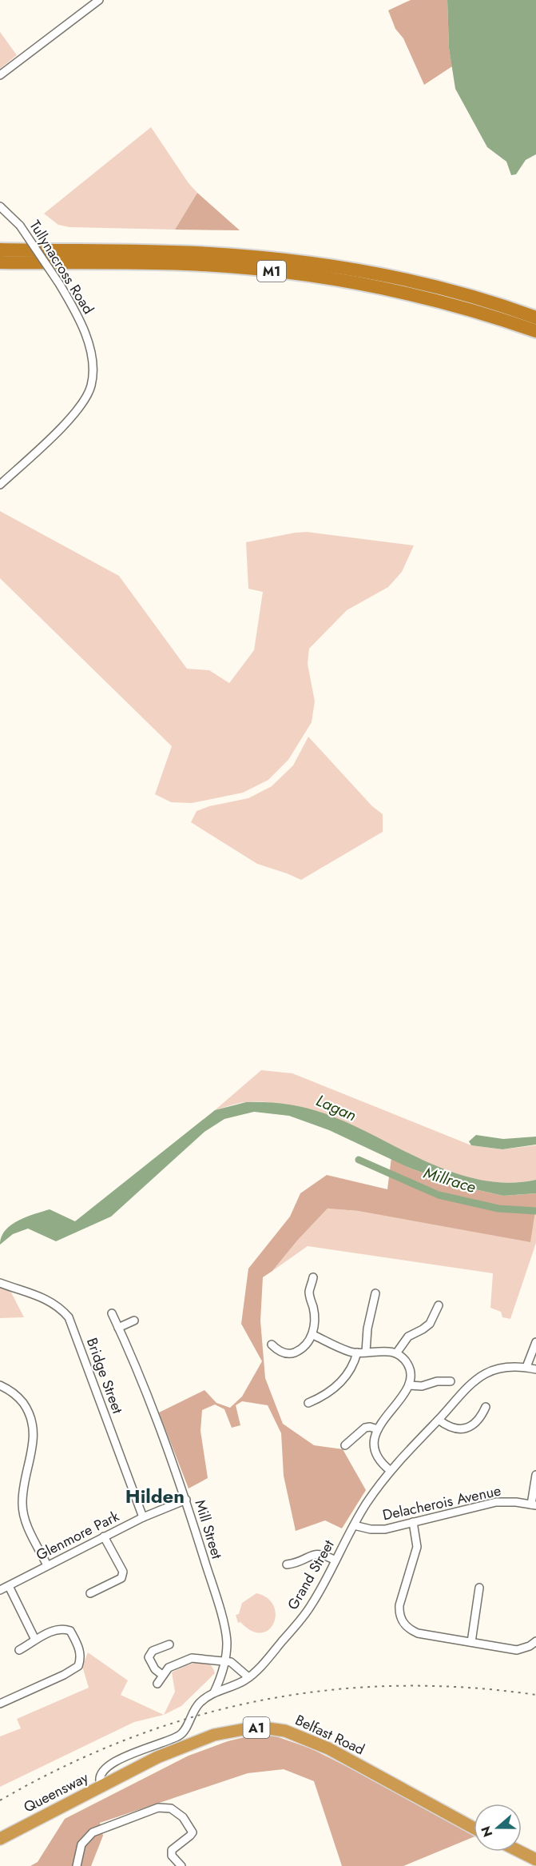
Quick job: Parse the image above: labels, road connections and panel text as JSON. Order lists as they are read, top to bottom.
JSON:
{
  "streets": {
    "highway": [
      "M1",
      "A1",
      "Belfast Road",
      "Queensway"
    ],
    "street": [
      "Tullynacross Road",
      "Bridge Street",
      "Delacherois Avenue",
      "Mill Street",
      "Glenmore Park",
      "Grand Street"
    ]
  },
  "crossings": [
    ["Bridge Street", "Glenmore Park"],
    ["Delacherois Avenue", "Grand Street"],
    ["Mill Street", "Glenmore Park"],
    ["Mill Street", "Grand Street"],
    ["Grand Street", "Belfast Road"],
    ["Grand Street", "Queensway"],
    ["Belfast Road", "Queensway"]
  ],
  "districts": ["Hilden"],
  "water": ["Lagan", "Millrace"],
  "north": "left"
}
